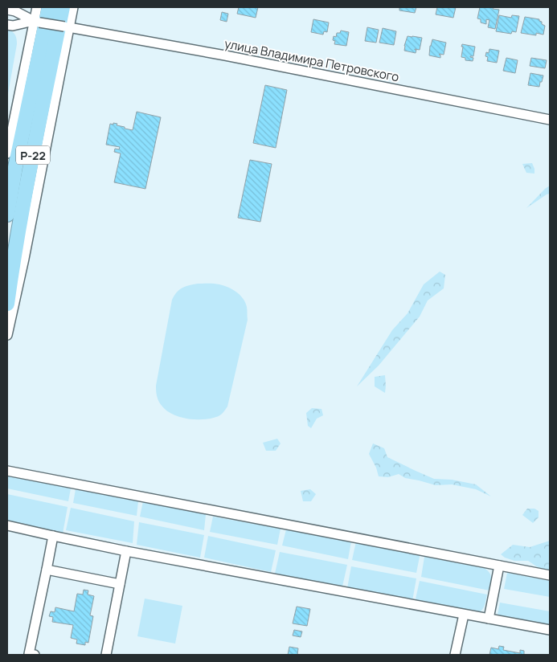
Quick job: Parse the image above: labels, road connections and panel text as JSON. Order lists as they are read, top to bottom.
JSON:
{
  "streets": {
    "highway": ["Р-22"],
    "street": ["улица Владимира Петровского"]
  },
  "crossings": [
    ["улица Владимира Петровского", "Р-22"]
  ]
}
